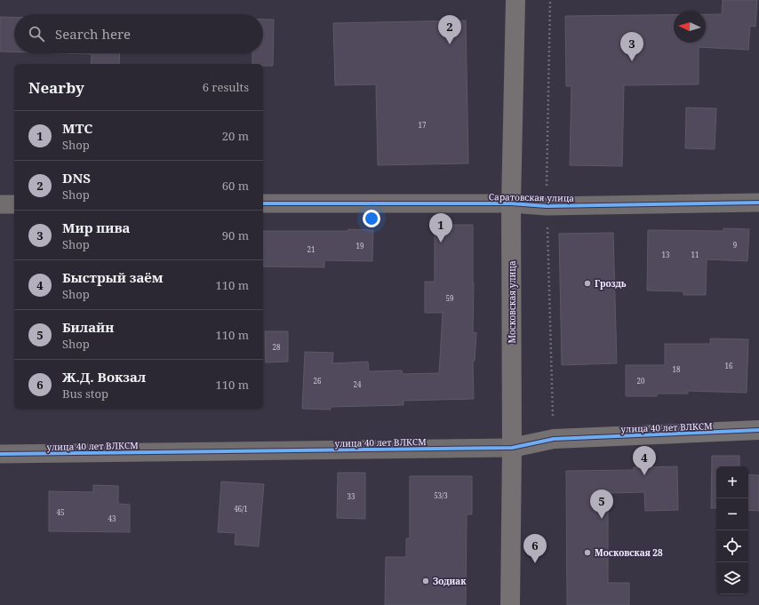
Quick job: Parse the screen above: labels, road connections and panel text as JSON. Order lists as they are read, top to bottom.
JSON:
{
  "streets": {
    "main road": ["Московская улица", "улица 40 лет ВЛКСМ"],
    "street": ["Саратовская улица"]
  },
  "crossings": [
    ["Саратовская улица", "Московская улица"],
    ["Московская улица", "улица 40 лет ВЛКСМ"]
  ],
  "places": ["Гроздь", "Московская 28", "Зодиак"],
  "house_numbers": [
    "17",
    "9",
    "19",
    "21",
    "13",
    "11",
    "59",
    "28",
    "16",
    "18",
    "26",
    "20",
    "24",
    "53/3",
    "33",
    "46/1",
    "45",
    "43"
  ],
  "north": "left",
  "page": {
    "search": "Search here",
    "pins": [
      "2",
      "3",
      "1",
      "4",
      "5",
      "6"
    ],
    "heading": ["Nearby", "6 results"],
    "list": [
      {
        "mark": "1",
        "name": "МТС",
        "note": "Shop",
        "value": "20 m"
      },
      {
        "mark": "2",
        "name": "DNS",
        "note": "Shop",
        "value": "60 m"
      },
      {
        "mark": "3",
        "name": "Мир пива",
        "note": "Shop",
        "value": "90 m"
      },
      {
        "mark": "4",
        "name": "Быстрый заём",
        "note": "Shop",
        "value": "110 m"
      },
      {
        "mark": "5",
        "name": "Билайн",
        "note": "Shop",
        "value": "110 m"
      },
      {
        "mark": "6",
        "name": "Ж.Д. Вокзал",
        "note": "Bus stop",
        "value": "110 m"
      }
    ],
    "map_buttons": ["+", "−"]
  }
}
